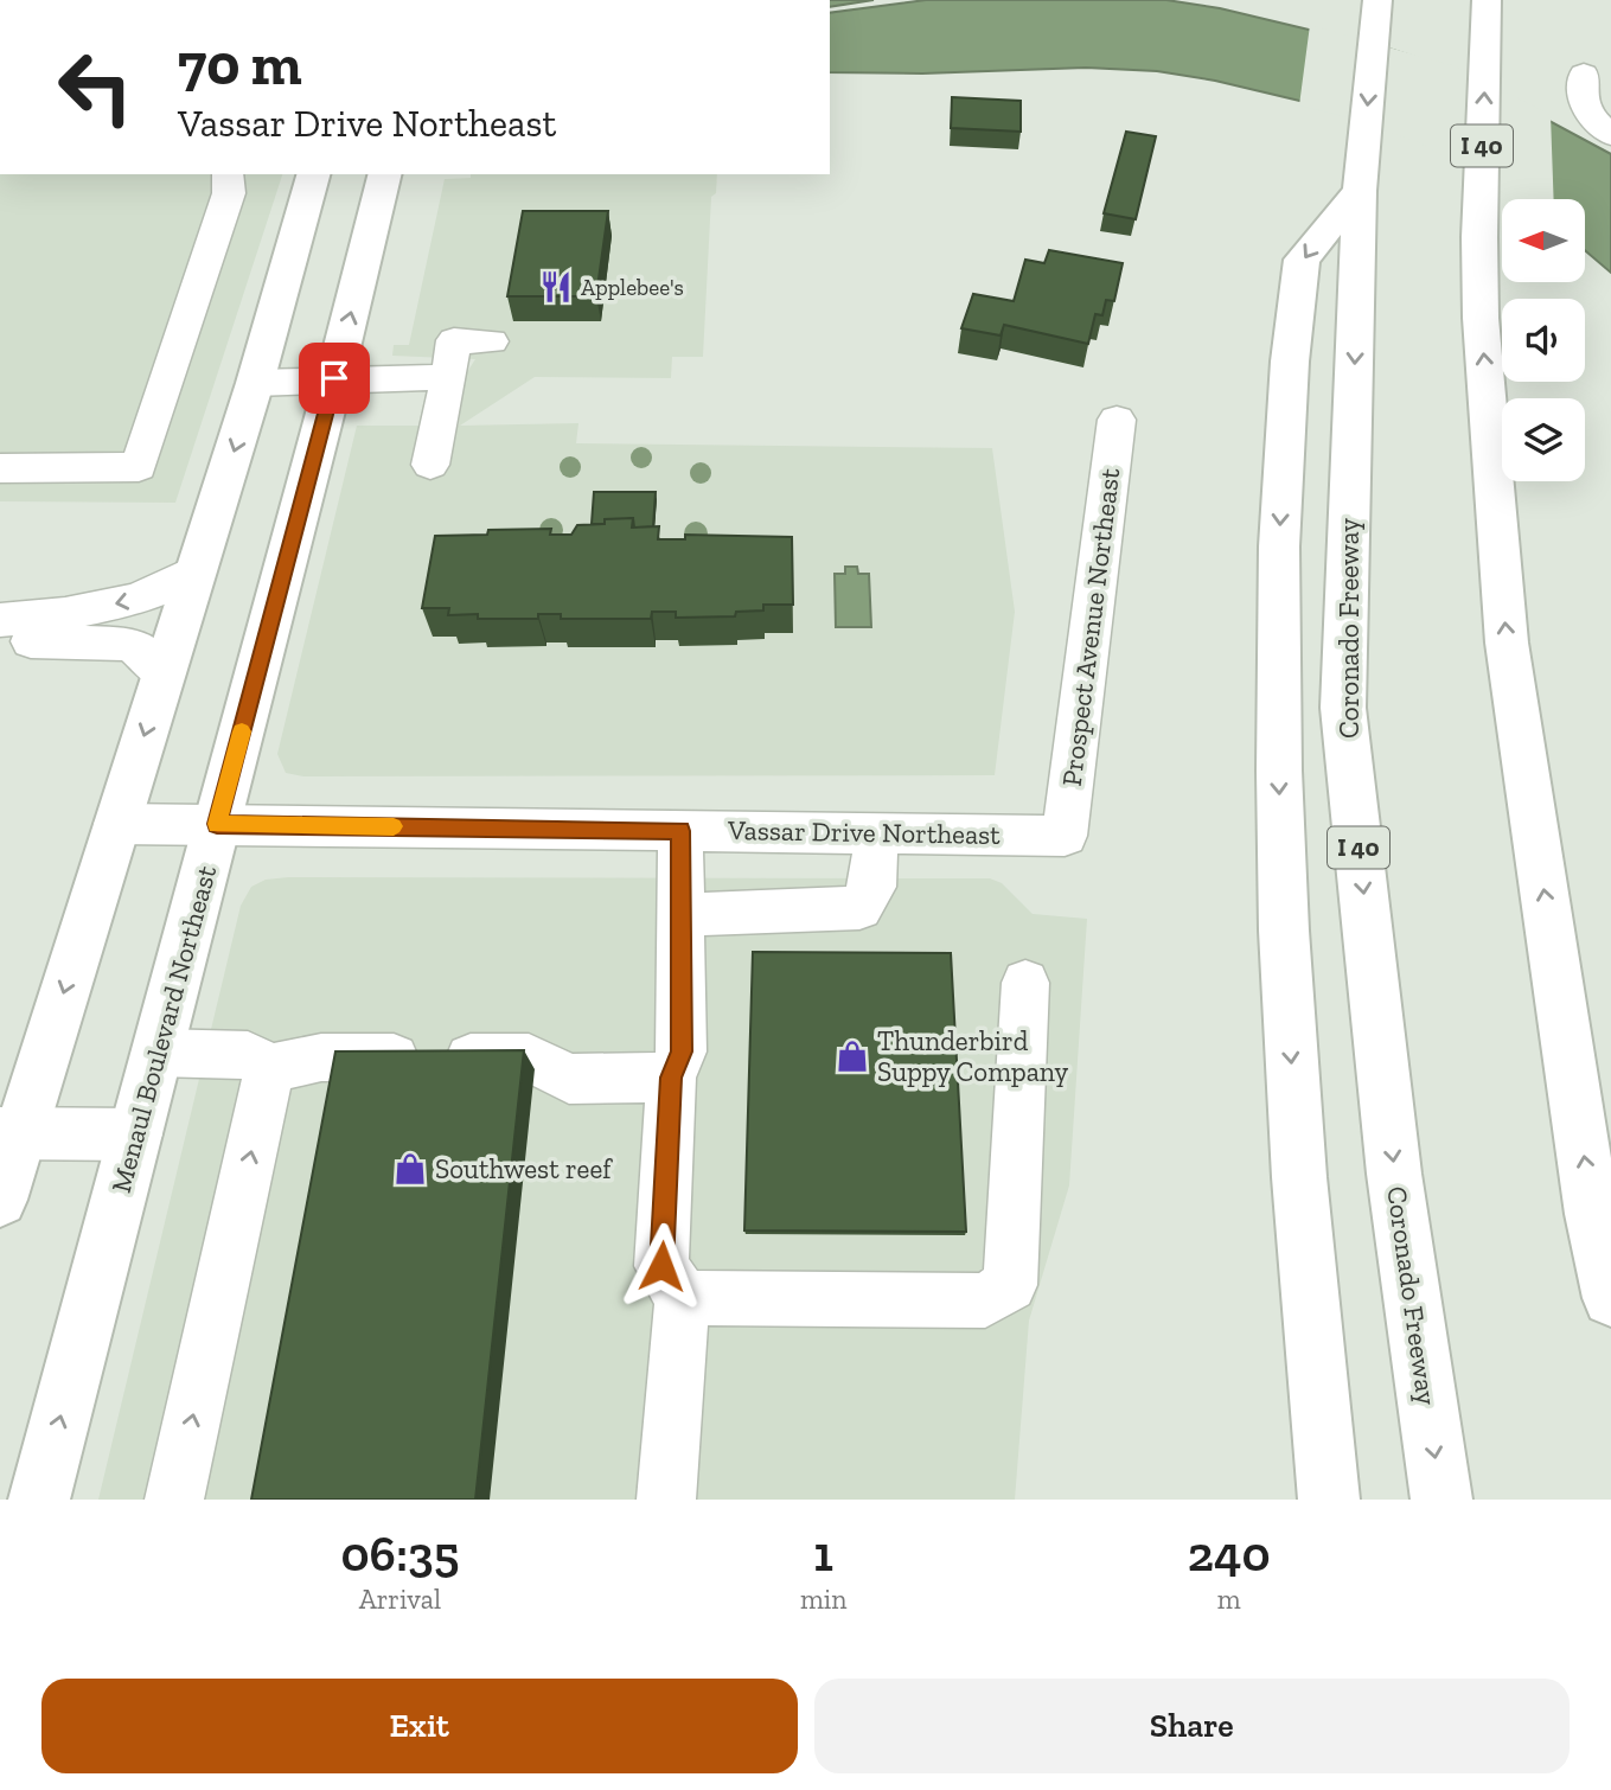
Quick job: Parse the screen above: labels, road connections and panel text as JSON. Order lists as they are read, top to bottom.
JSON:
{
  "streets": {
    "main road": ["I 40", "Coronado Freeway", "Menaul Boulevard Northeast"],
    "street": ["Prospect Avenue Northeast", "Vassar Drive Northeast"]
  },
  "crossings": [
    ["Prospect Avenue Northeast", "Vassar Drive Northeast"],
    ["Vassar Drive Northeast", "Menaul Boulevard Northeast"]
  ],
  "places": {
    "restaurant": ["Applebee's"],
    "shop": ["Thunderbird Suppy Company", "Southwest reef"]
  },
  "north": "left",
  "page": {
    "turn": ["70 m", "Vassar Drive Northeast"],
    "eta": [
      "06:35",
      "Arrival",
      "1",
      "min",
      "240",
      "m"
    ],
    "buttons": ["Exit", "Share"]
  }
}
